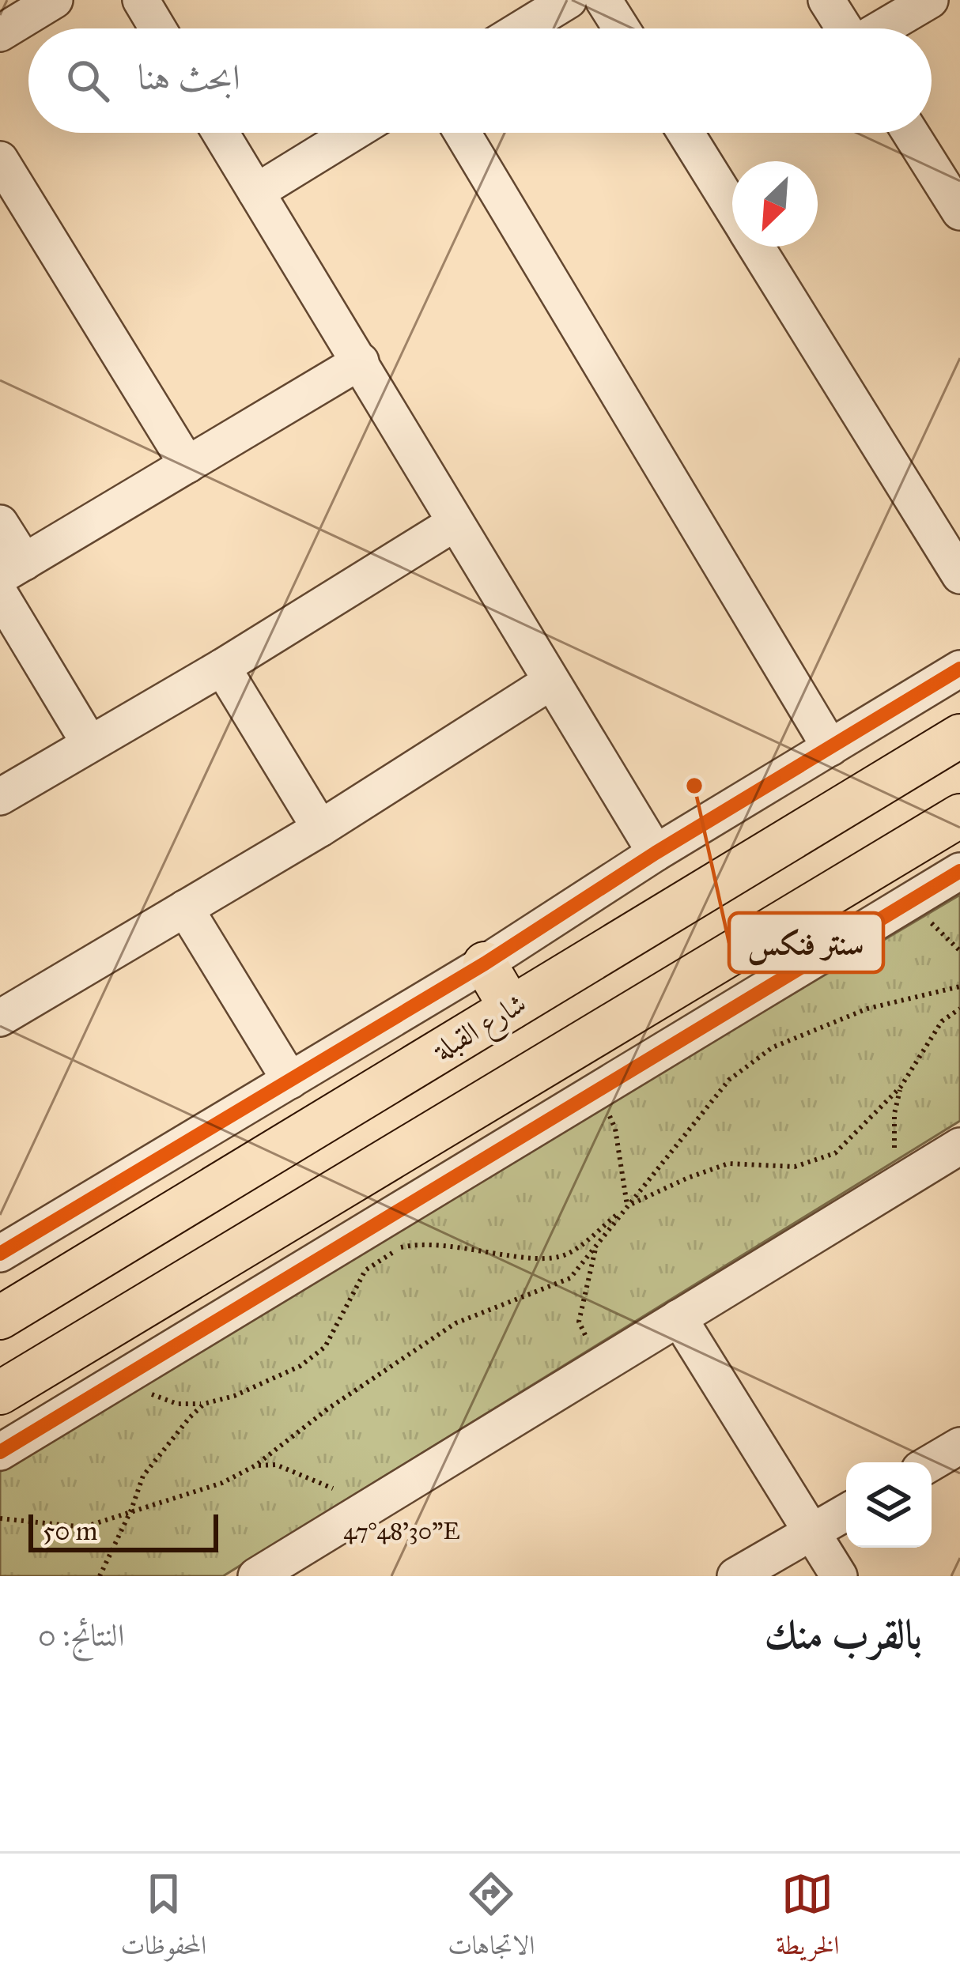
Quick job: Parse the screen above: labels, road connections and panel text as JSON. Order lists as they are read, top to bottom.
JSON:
{
  "streets": {
    "main road": ["شارع القبلة"]
  },
  "places": ["سنتر فنكس"],
  "scale_bar": "50 m",
  "north": "bottom left",
  "page": {
    "search": "ابحث هنا",
    "scale": "50 m",
    "heading": ["بالقرب منك", "النتائج: 0"],
    "nav": ["الخريطة", "الاتجاهات", "المحفوظات"]
  },
  "coordinates": ["47°48'30\"E"]
}
